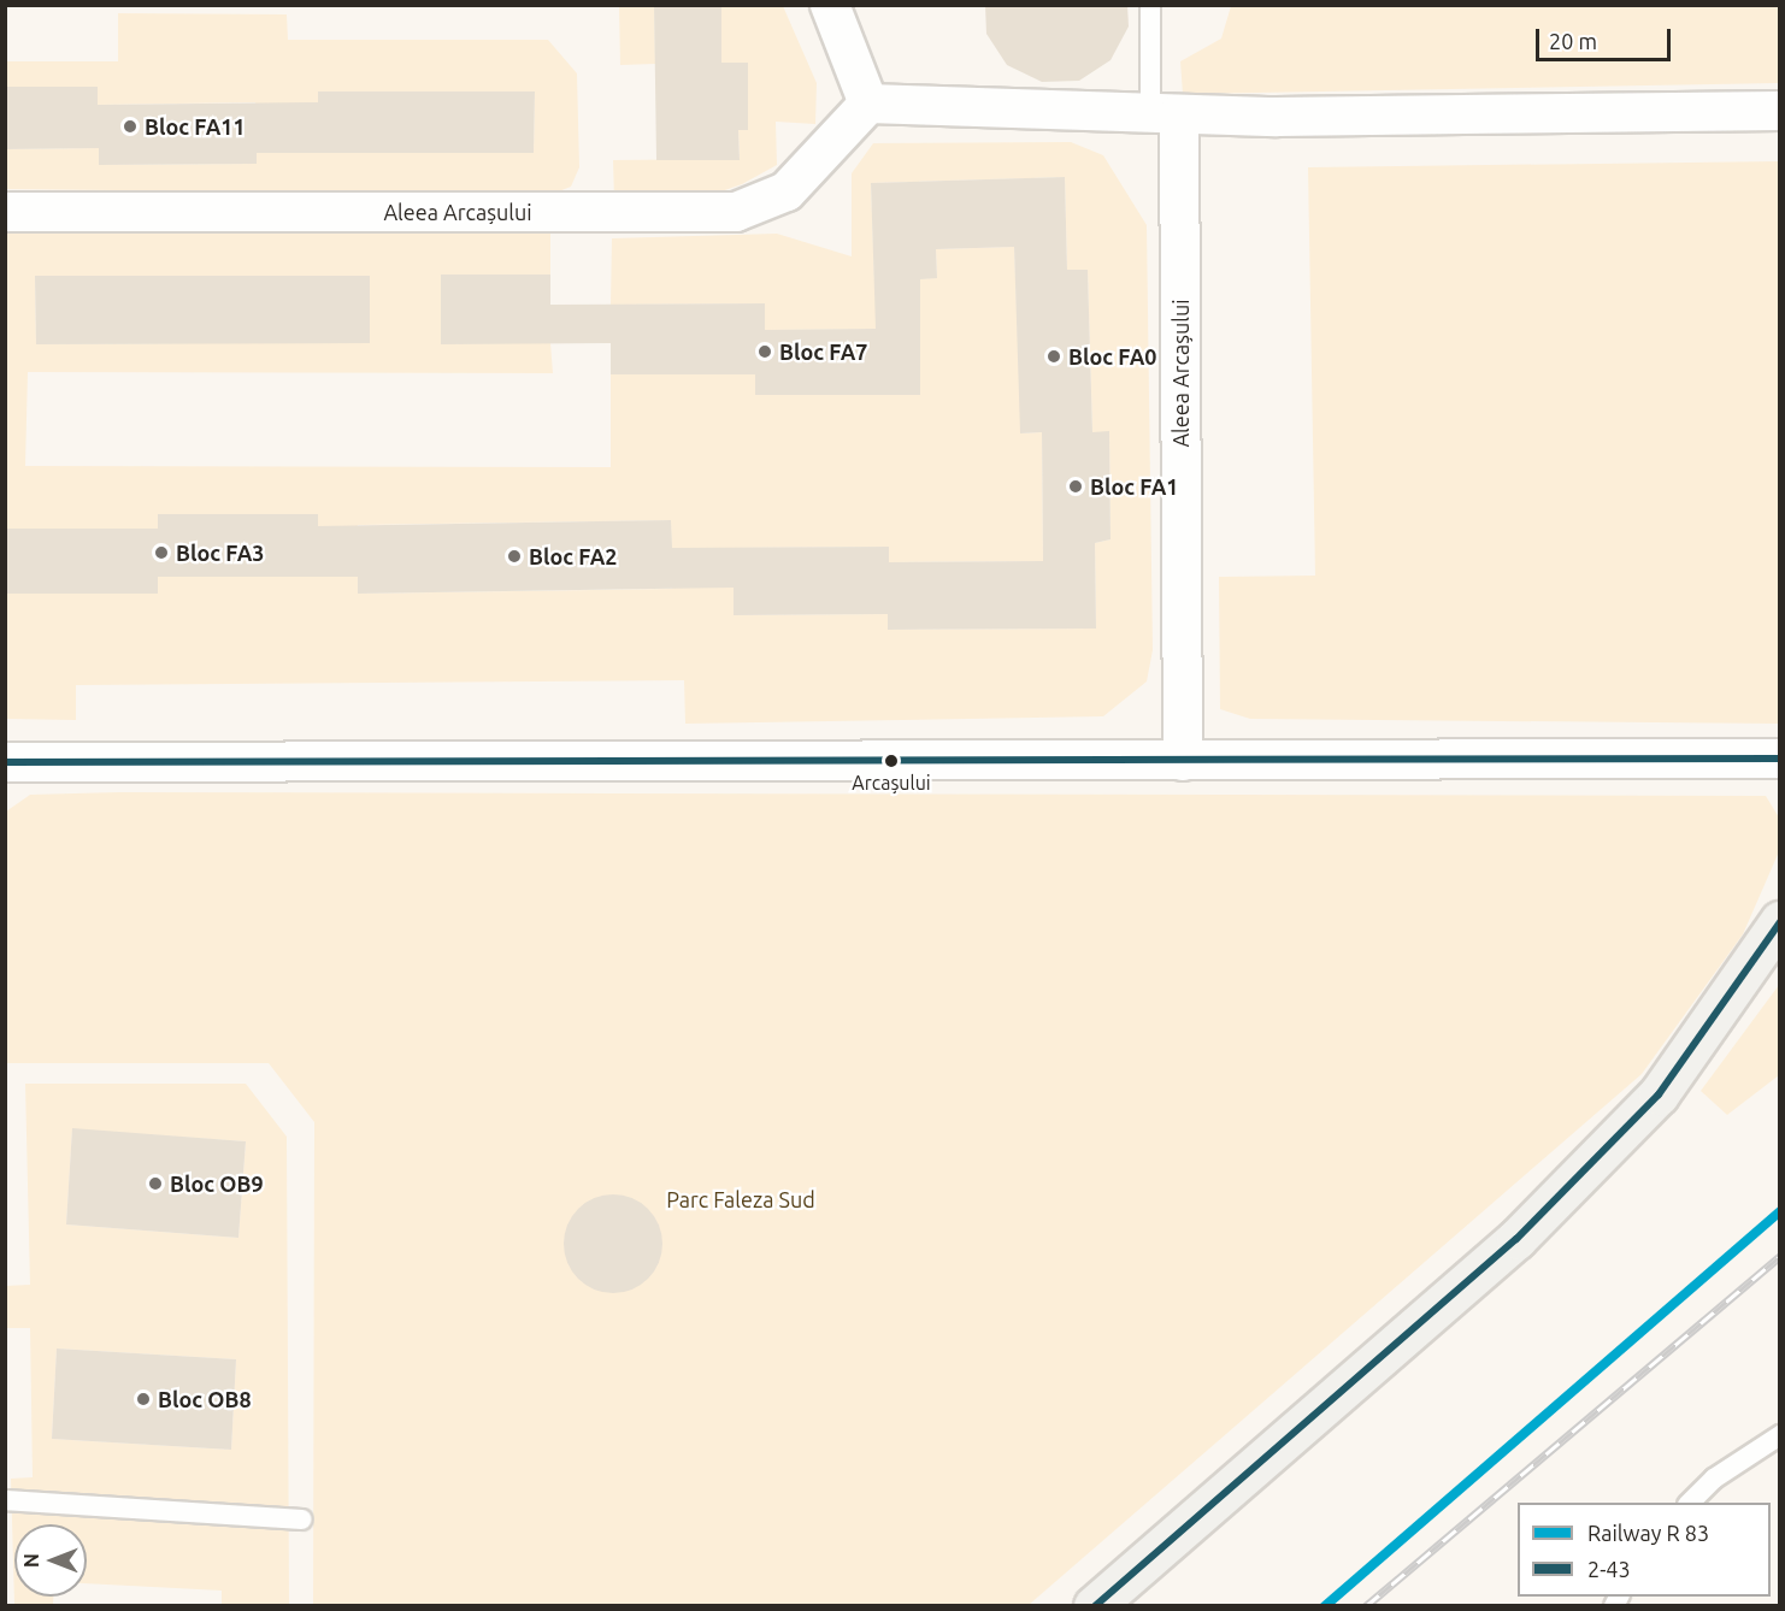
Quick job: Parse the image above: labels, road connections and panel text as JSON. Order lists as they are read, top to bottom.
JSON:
{
  "streets": {
    "street": ["Aleea Arcașului"]
  },
  "parks": ["Parc Faleza Sud"],
  "places": [
    "Bloc FA11",
    "Bloc FA7",
    "Bloc FA0",
    "Bloc FA1",
    "Bloc FA3",
    "Bloc FA2",
    "Arcașului",
    "Bloc OB9",
    "Bloc OB8"
  ],
  "lines": ["transit line 2-43"],
  "legend": ["Railway R 83", "2-43"],
  "scale_bar": "20 m",
  "north": "left"
}
